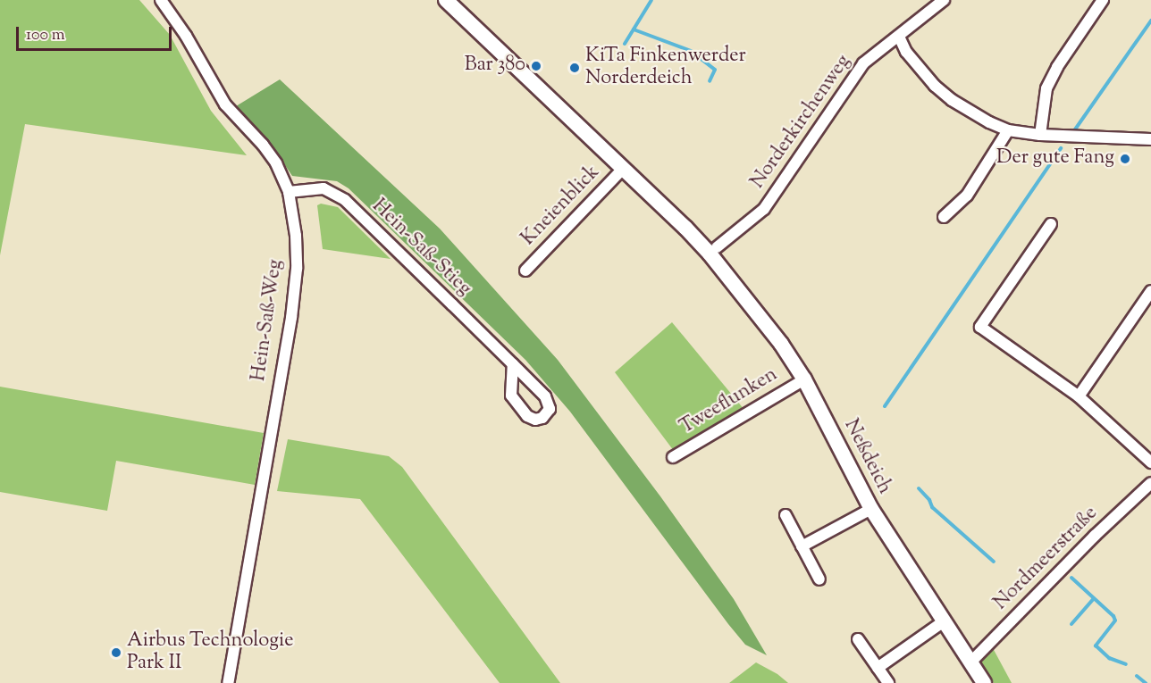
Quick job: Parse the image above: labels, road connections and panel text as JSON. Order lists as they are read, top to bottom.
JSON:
{
  "streets": {
    "street": [
      "Norderkirchenweg",
      "Kneienblick",
      "Hein-Saß-Stieg",
      "Hein-Saß-Weg",
      "Tweeflunken",
      "Neßdeich",
      "Nordmeerstraße"
    ]
  },
  "crossings": [
    ["Norderkirchenweg", "Neßdeich"],
    ["Kneienblick", "Neßdeich"],
    ["Hein-Saß-Stieg", "Hein-Saß-Weg"],
    ["Tweeflunken", "Neßdeich"],
    ["Neßdeich", "Nordmeerstraße"]
  ],
  "places": [
    "Bar 380",
    "KiTa Finkenwerder Norderdeich",
    "Der gute Fang",
    "Airbus Technologie Park II"
  ],
  "scale_bar": "100 m"
}
